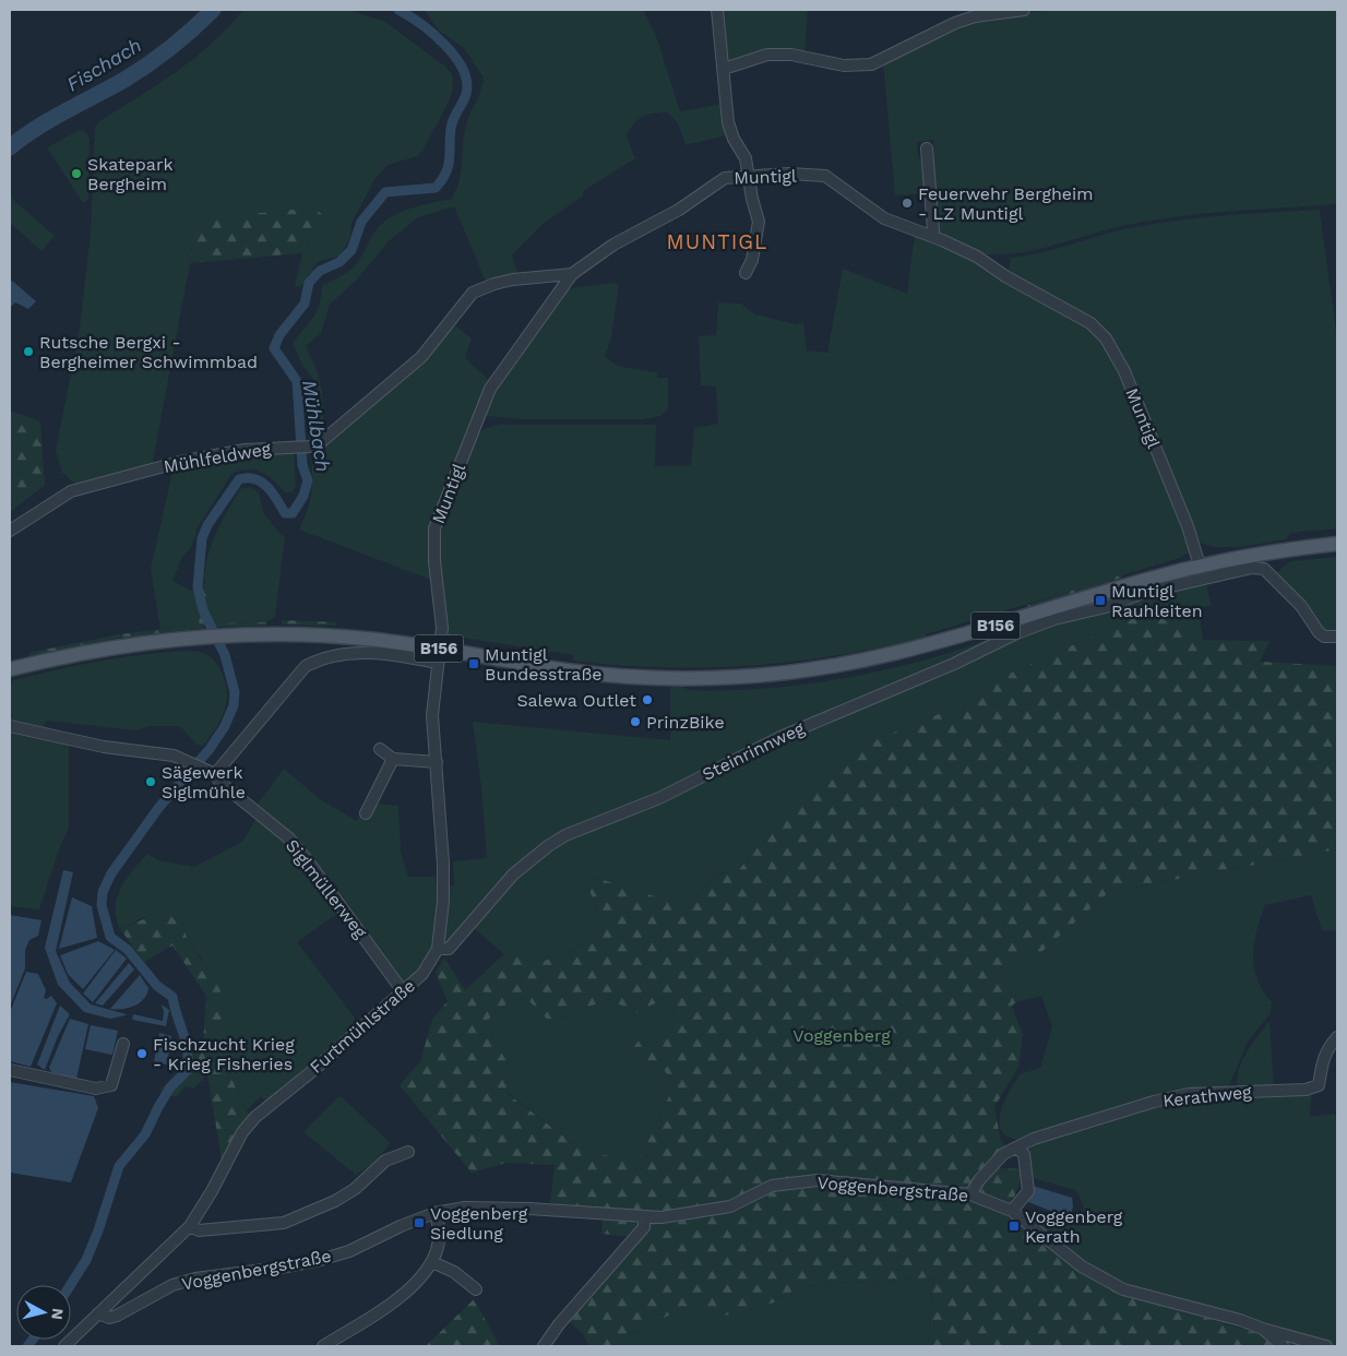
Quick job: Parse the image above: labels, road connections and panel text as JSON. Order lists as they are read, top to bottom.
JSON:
{
  "streets": {
    "main road": ["B156"],
    "street": [
      "Muntigl",
      "Mühlfeldweg",
      "Steinrinnweg",
      "Siglmüllerweg",
      "Furtmühlstraße",
      "Kerathweg",
      "Voggenbergstraße"
    ]
  },
  "crossings": [
    ["Muntigl", "Mühlfeldweg"],
    ["Muntigl", "B156"],
    ["Muntigl", "Furtmühlstraße"],
    ["B156", "Furtmühlstraße"],
    ["Steinrinnweg", "Furtmühlstraße"],
    ["Siglmüllerweg", "Furtmühlstraße"],
    ["Furtmühlstraße", "Voggenbergstraße"],
    ["Kerathweg", "Voggenbergstraße"]
  ],
  "districts": ["MUNTIGL"],
  "water": ["Fischach", "Mühlbach"],
  "parks": ["Voggenberg"],
  "places": {
    "other": [
      "Skatepark Bergheim",
      "Feuerwehr Bergheim - LZ Muntigl",
      "Rutsche Bergxi - Bergheimer Schwimmbad",
      "Salewa Outlet",
      "PrinzBike",
      "Sägewerk Siglmühle",
      "Fischzucht Krieg - Krieg Fisheries"
    ],
    "transit": [
      "Muntigl Rauhleiten",
      "Muntigl Bundesstraße",
      "Voggenberg Siedlung",
      "Voggenberg Kerath"
    ]
  },
  "north": "right"
}
